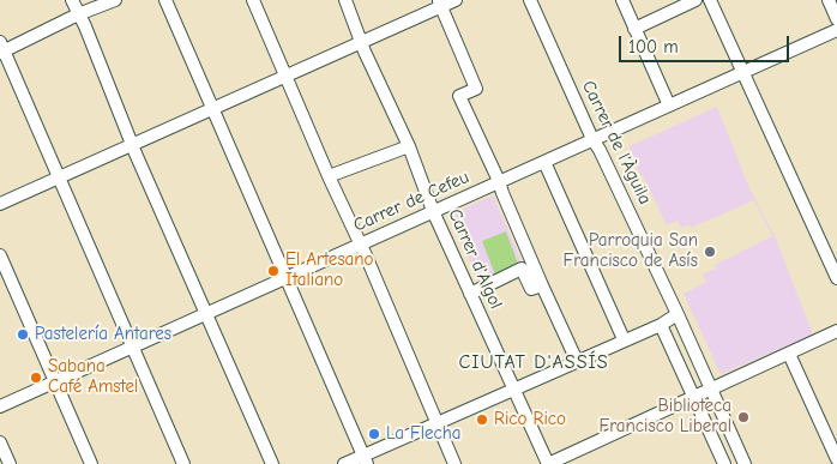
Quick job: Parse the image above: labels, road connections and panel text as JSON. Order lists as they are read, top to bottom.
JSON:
{
  "streets": {
    "street": ["Carrer de l'Àguila", "Carrer de Cefeu", "Carrer d'Algol"]
  },
  "crossings": [
    ["Carrer de l'Àguila", "Carrer de Cefeu"],
    ["Carrer de Cefeu", "Carrer d'Algol"]
  ],
  "districts": ["CIUTAT D'ASSÍS"],
  "places": [
    "Parroquia San Francisco de Asís",
    "El Artesano Italiano",
    "Pastelería Antares",
    "Sabana Café Amstel",
    "Biblioteca Francisco Liberal",
    "Rico Rico",
    "La Flecha"
  ],
  "scale_bar": "100 m"
}
